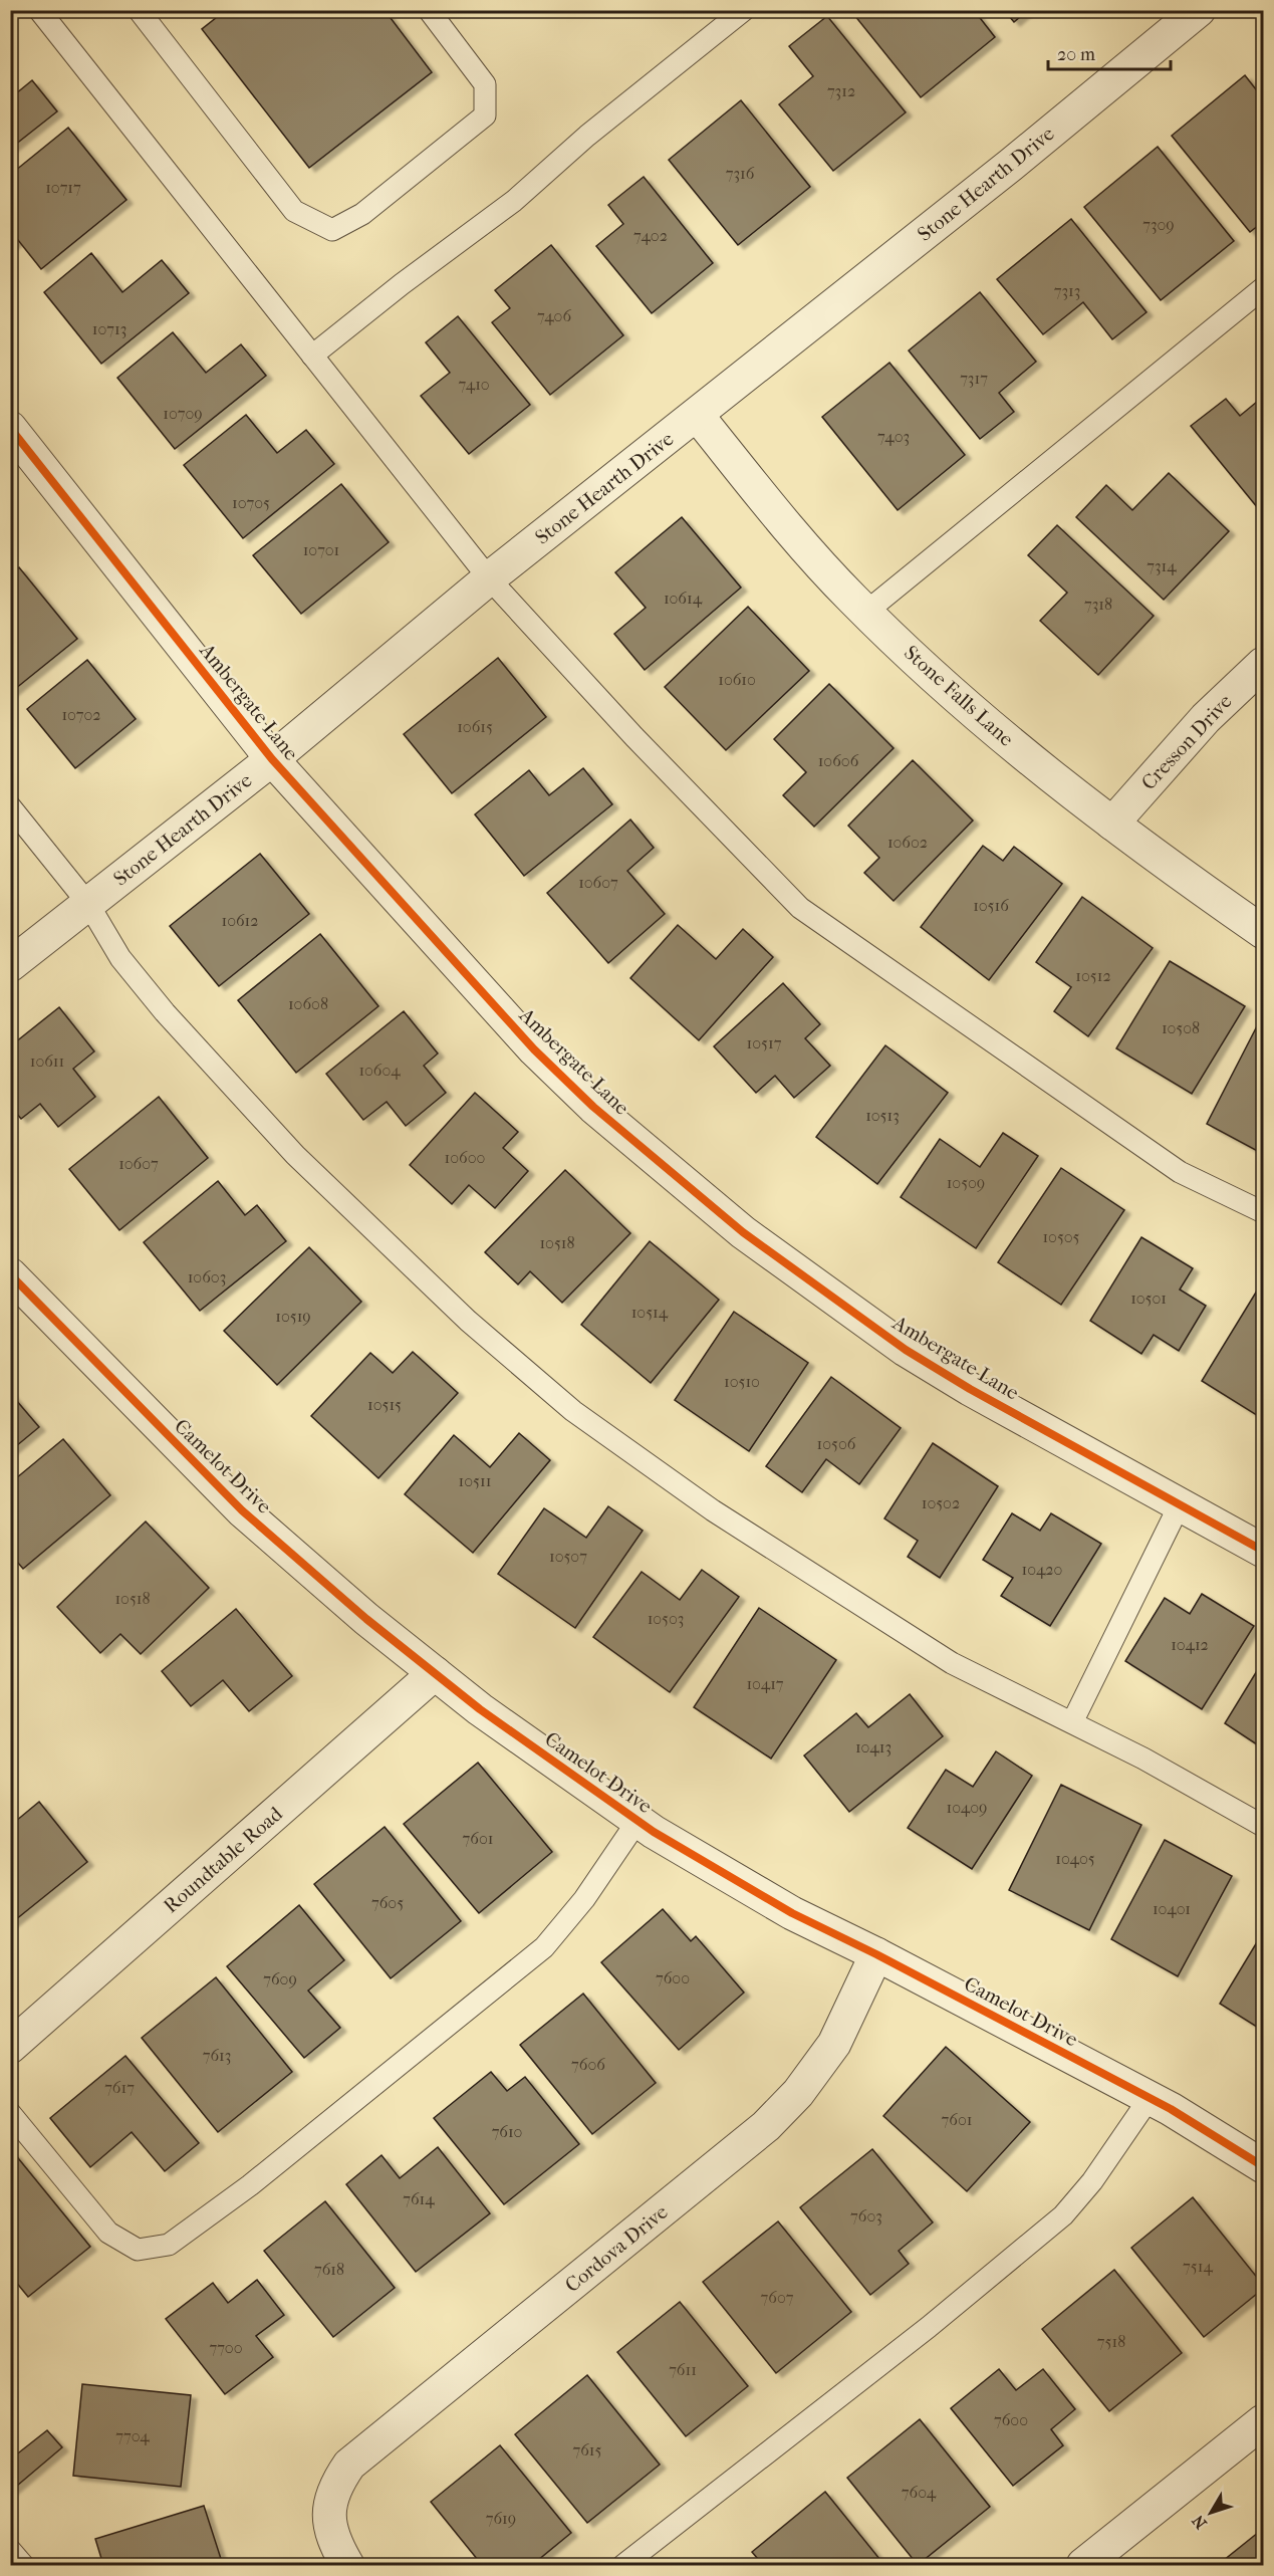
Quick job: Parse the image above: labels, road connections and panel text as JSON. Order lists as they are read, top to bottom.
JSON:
{
  "streets": {
    "street": [
      "Stone Hearth Drive",
      "Stone Falls Lane",
      "Ambergate Lane",
      "Cresson Drive",
      "Camelot Drive",
      "Roundtable Road",
      "Cordova Drive"
    ]
  },
  "crossings": [
    ["Stone Hearth Drive", "Stone Falls Lane"],
    ["Stone Hearth Drive", "Ambergate Lane"],
    ["Stone Falls Lane", "Cresson Drive"],
    ["Camelot Drive", "Roundtable Road"],
    ["Camelot Drive", "Cordova Drive"]
  ],
  "house_numbers": [
    "7312",
    "7316",
    "10717",
    "7309",
    "7402",
    "7313",
    "7406",
    "10713",
    "7317",
    "7410",
    "10709",
    "7403",
    "10705",
    "10701",
    "7314",
    "10614",
    "7318",
    "10610",
    "10702",
    "10615",
    "10606",
    "10602",
    "10607",
    "10516",
    "10612",
    "10512",
    "10608",
    "10508",
    "10517",
    "10611",
    "10604",
    "10513",
    "10600",
    "10607",
    "10509",
    "10505",
    "10518",
    "10603",
    "10501",
    "10514",
    "10519",
    "10510",
    "10515",
    "10506",
    "10511",
    "10502",
    "10507",
    "10420",
    "10518",
    "10503",
    "10412",
    "10417",
    "10413",
    "10409",
    "7601",
    "10405",
    "7605",
    "10401",
    "7600",
    "7609",
    "7613",
    "7606",
    "7617",
    "7601",
    "7610",
    "7614",
    "7603",
    "7514",
    "7618",
    "7607",
    "7518",
    "7700",
    "7611",
    "7600",
    "7704",
    "7615",
    "7604",
    "7619"
  ],
  "scale_bar": "20 m",
  "north": "bottom left"
}
